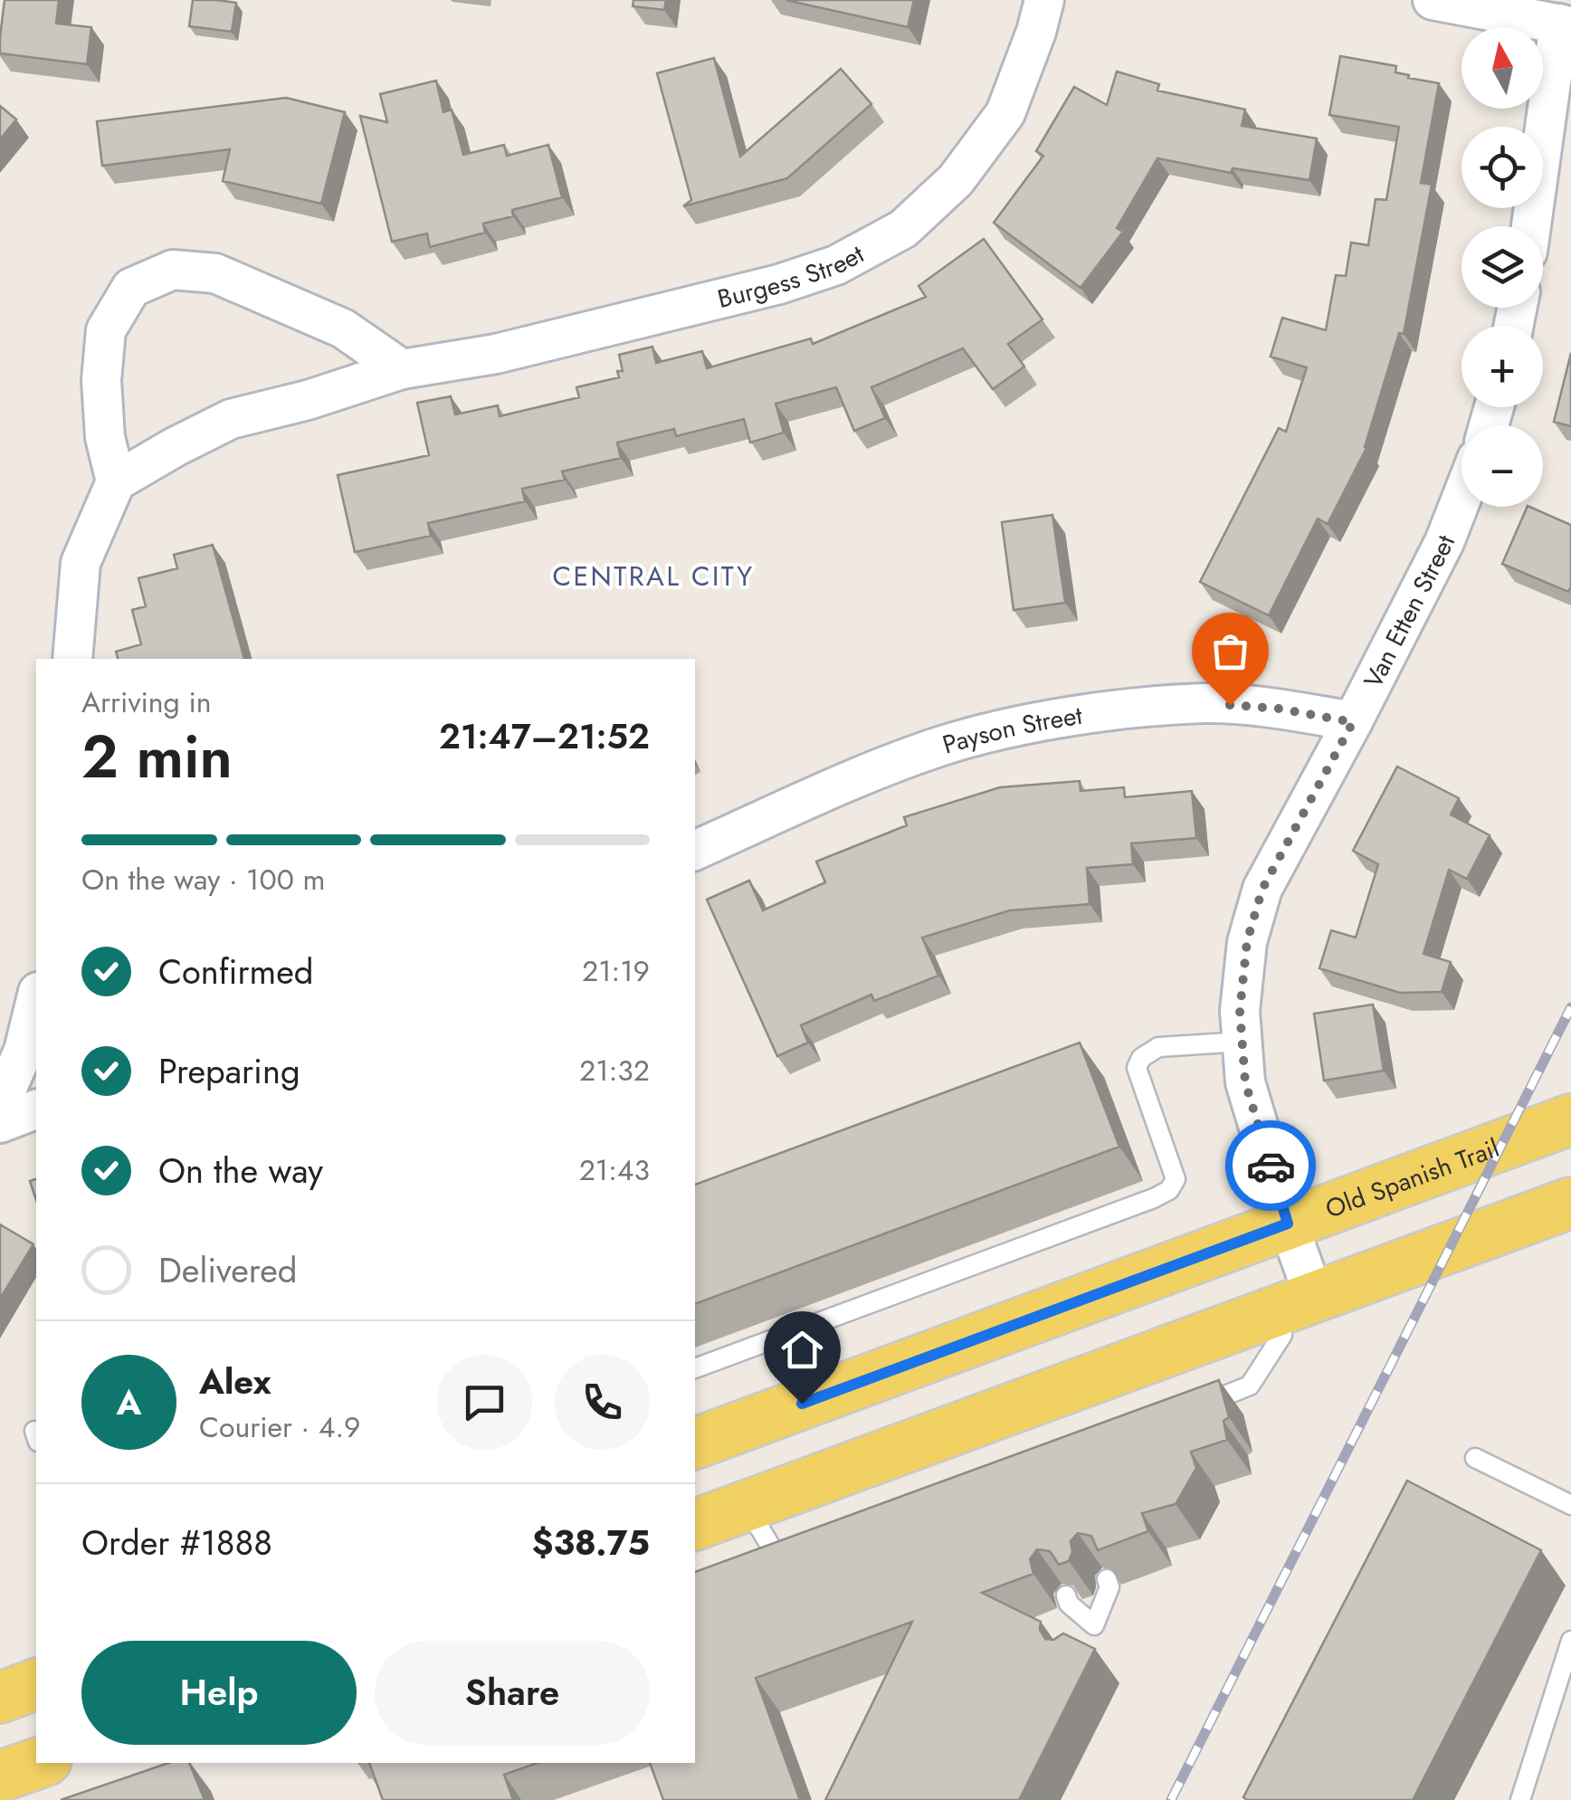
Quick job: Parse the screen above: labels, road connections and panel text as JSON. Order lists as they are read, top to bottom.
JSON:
{
  "streets": {
    "main road": ["Old Spanish Trail"],
    "street": ["Burgess Street", "Van Etten Street", "Payson Street"]
  },
  "crossings": [
    ["Van Etten Street", "Payson Street"],
    ["Van Etten Street", "Old Spanish Trail"]
  ],
  "districts": ["CENTRAL CITY"],
  "north": "top",
  "page": {
    "map_buttons": ["+", "−"],
    "heading": ["2 min", "Arriving in", "21:47–21:52"],
    "panel": [
      "Alex",
      "Courier · 4.9",
      "Order #1888",
      "$38.75"
    ],
    "bar": "On the way · 100 m",
    "list": [
      ["Confirmed", "21:19"],
      ["Preparing", "21:32"],
      ["On the way", "21:43"],
      "Delivered"
    ],
    "round": "A",
    "buttons": ["Help", "Share"]
  }
}
